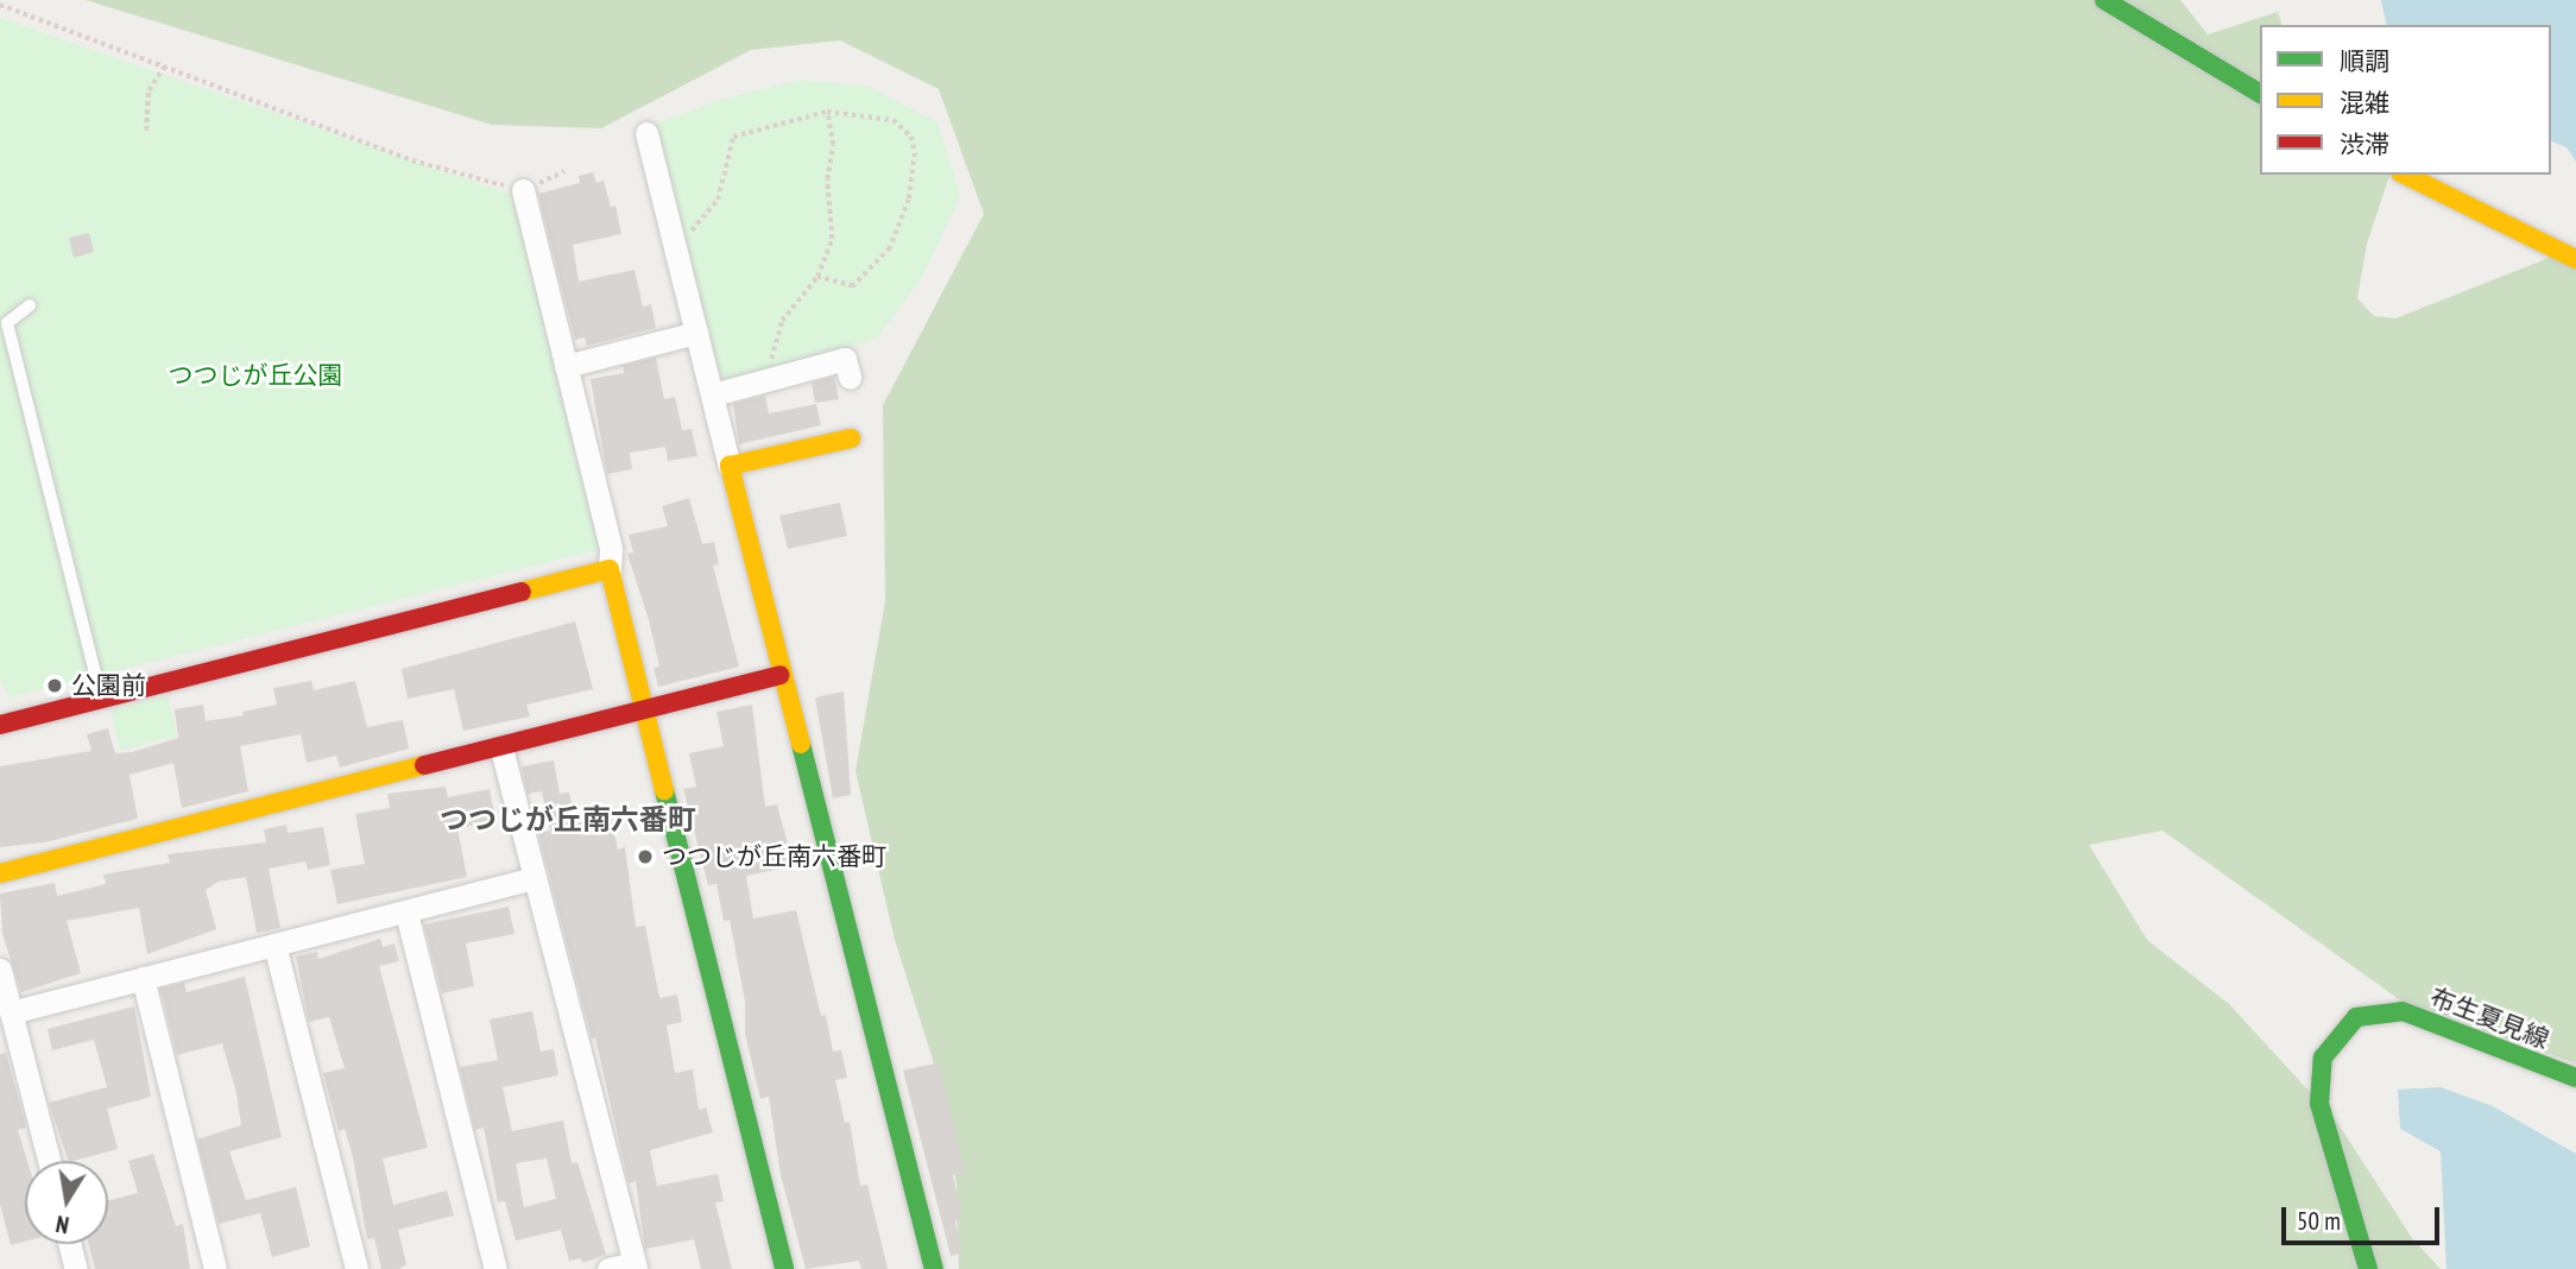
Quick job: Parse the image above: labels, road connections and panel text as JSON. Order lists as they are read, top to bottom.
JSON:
{
  "streets": {
    "street": ["布生夏見線"]
  },
  "districts": ["つつじが丘南六番町"],
  "parks": ["つつじが丘公園"],
  "places": ["公園前", "つつじが丘南六番町"],
  "legend": ["順調", "混雑", "渋滞"],
  "scale_bar": "50 m",
  "north": "bottom"
}
